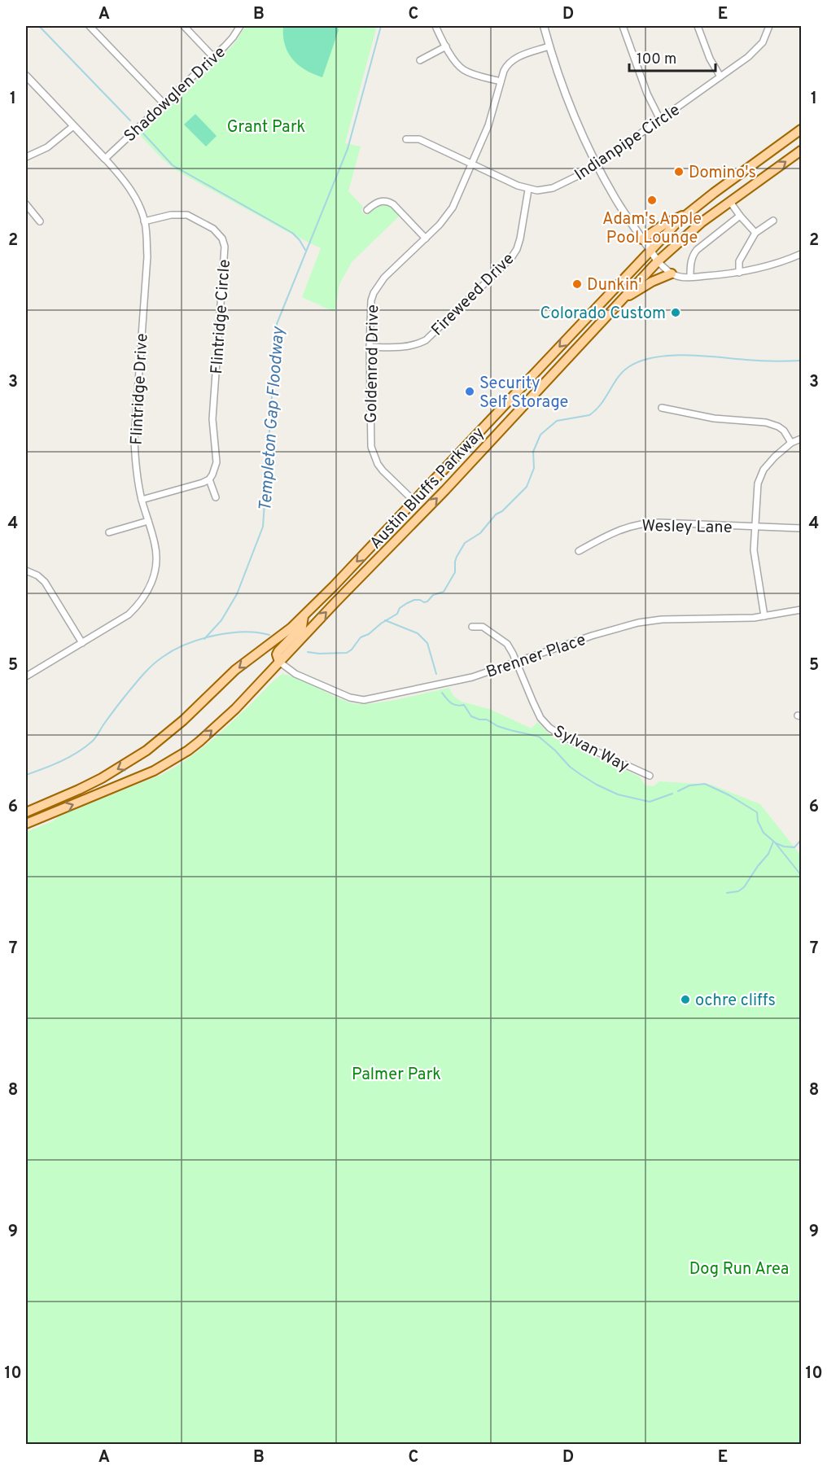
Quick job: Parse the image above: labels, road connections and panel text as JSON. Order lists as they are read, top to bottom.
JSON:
{
  "streets": {
    "main road": ["Austin Bluffs Parkway"],
    "street": [
      "Shadowglen Drive",
      "Indianpipe Circle",
      "Fireweed Drive",
      "Flintridge Circle",
      "Goldenrod Drive",
      "Flintridge Drive",
      "Wesley Lane",
      "Brenner Place",
      "Sylvan Way"
    ]
  },
  "crossings": [
    ["Shadowglen Drive", "Flintridge Drive"],
    ["Indianpipe Circle", "Fireweed Drive"],
    ["Indianpipe Circle", "Goldenrod Drive"],
    ["Fireweed Drive", "Goldenrod Drive"],
    ["Flintridge Circle", "Flintridge Drive"],
    ["Goldenrod Drive", "Austin Bluffs Parkway"],
    ["Austin Bluffs Parkway", "Brenner Place"],
    ["Brenner Place", "Sylvan Way"]
  ],
  "water": ["Templeton Gap Floodway"],
  "parks": ["Grant Park", "Palmer Park", "Dog Run Area"],
  "places": [
    "Domino's",
    "Adam's Apple Pool Lounge",
    "Dunkin'",
    "Colorado Custom",
    "Security Self Storage",
    "ochre cliffs"
  ],
  "scale_bar": "100 m",
  "grid": {
    "columns": [
      "A",
      "B",
      "C",
      "D",
      "E"
    ],
    "rows": [
      "1",
      "2",
      "3",
      "4",
      "5",
      "6",
      "7",
      "8",
      "9",
      "10"
    ]
  }
}
